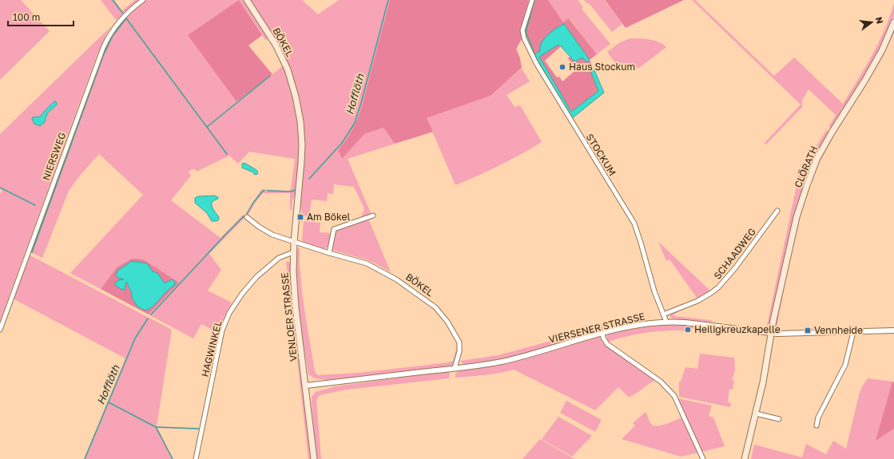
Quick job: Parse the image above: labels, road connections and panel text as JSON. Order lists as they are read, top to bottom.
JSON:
{
  "streets": {
    "main road": ["BÖKEL", "CLÖRATH", "VENLOER STRASSE"],
    "street": [
      "STOCKUM",
      "NIERSWEG",
      "SCHAADWEG",
      "VIERSENER STRASSE",
      "HAGWINKEL"
    ]
  },
  "crossings": [
    ["BÖKEL", "VENLOER STRASSE"],
    ["BÖKEL", "VIERSENER STRASSE"],
    ["STOCKUM", "SCHAADWEG"],
    ["STOCKUM", "VIERSENER STRASSE"],
    ["CLÖRATH", "VIERSENER STRASSE"],
    ["VENLOER STRASSE", "VIERSENER STRASSE"],
    ["VENLOER STRASSE", "HAGWINKEL"]
  ],
  "water": ["Hofflöth"],
  "places": {
    "other": ["Haus Stockum", "Heiligkreuzkapelle"],
    "transit": ["Am Bökel", "Vennheide"]
  },
  "scale_bar": "100 m",
  "north": "right"
}
